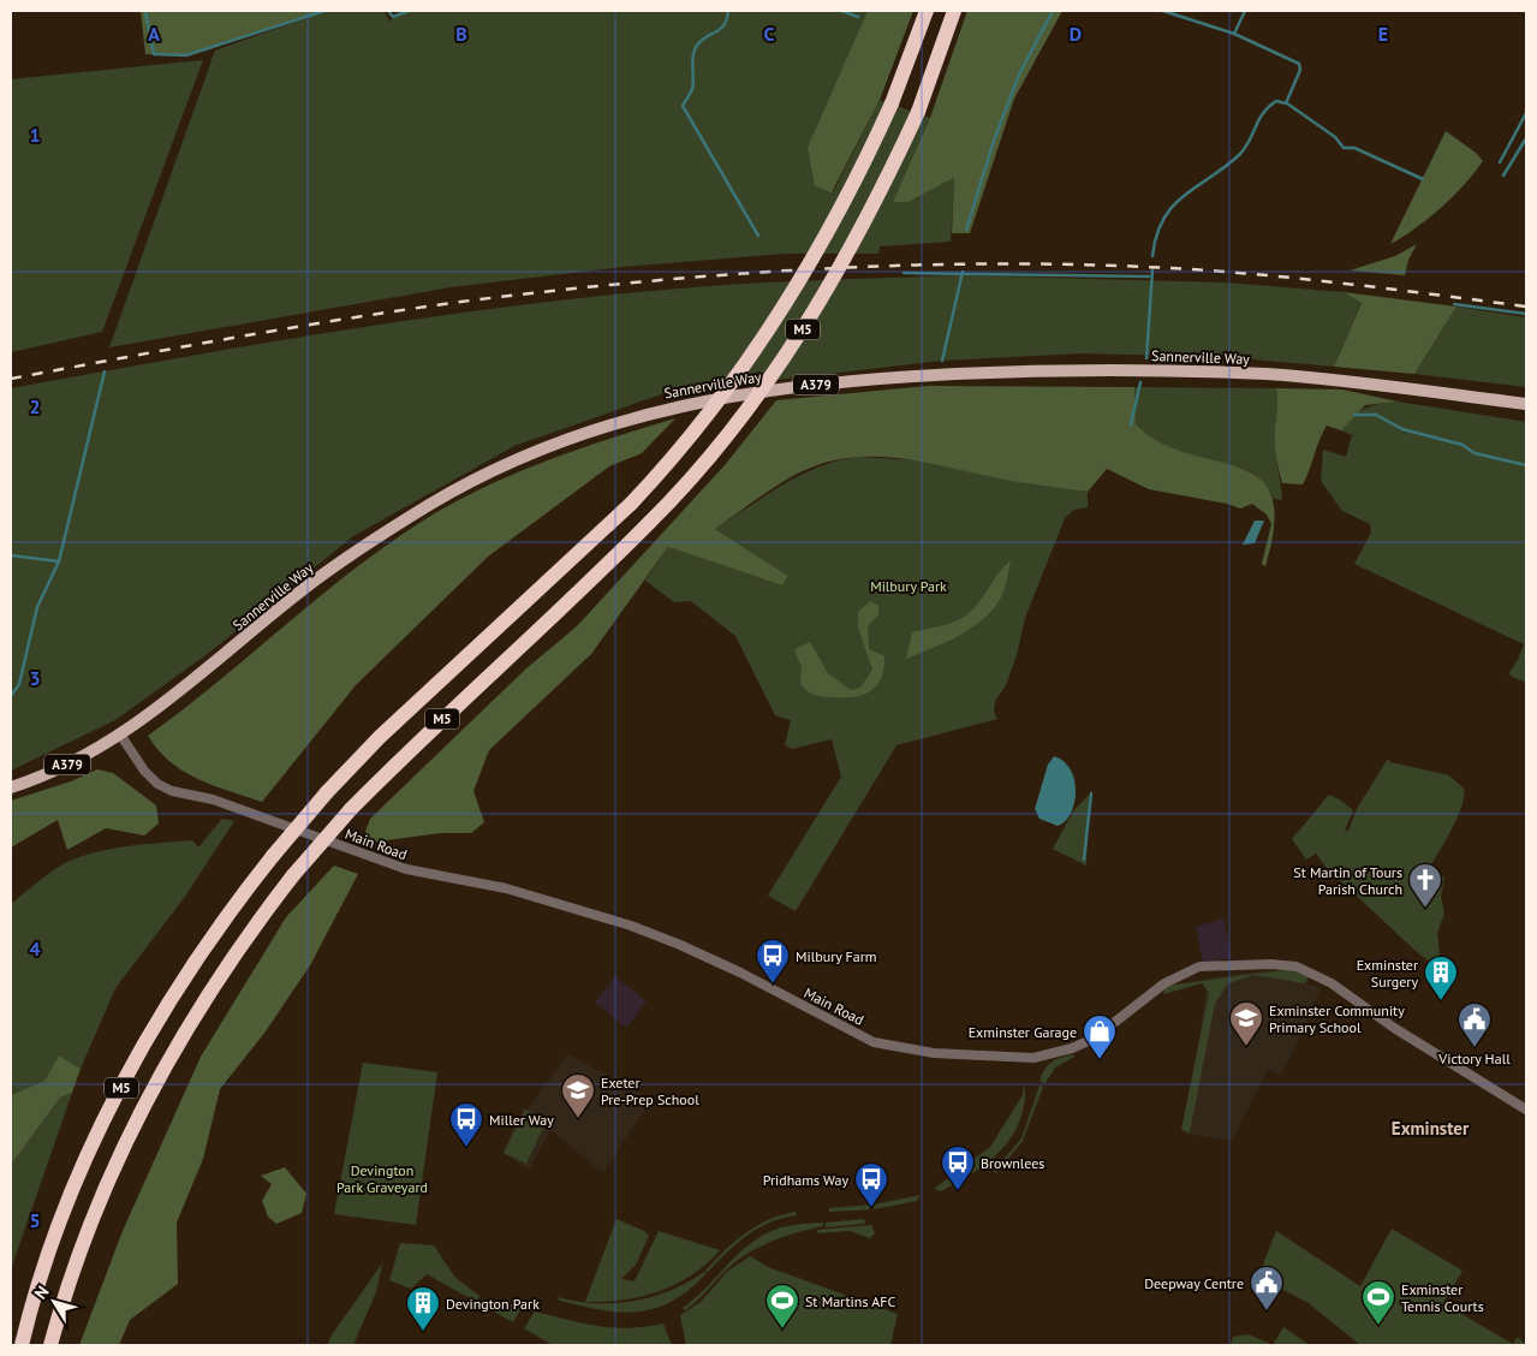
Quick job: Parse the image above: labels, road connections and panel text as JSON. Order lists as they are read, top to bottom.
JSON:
{
  "streets": {
    "highway": ["M5"],
    "main road": ["Sannerville Way", "A379"],
    "street": ["Main Road"]
  },
  "crossings": [
    ["Sannerville Way", "Main Road"]
  ],
  "districts": ["Exminster"],
  "parks": ["Milbury Park", "Devington Park Graveyard"],
  "places": {
    "church": ["St Martin of Tours Parish Church"],
    "bus stop": [
      "Milbury Farm",
      "Miller Way",
      "Brownlees",
      "Pridhams Way"
    ],
    "building": ["Exminster Surgery", "Devington Park"],
    "school or university": ["Exminster Community Primary School", "Exeter Pre-Prep School"],
    "public building": ["Victory Hall", "Deepway Centre"],
    "shop": ["Exminster Garage"],
    "sports": ["Exminster Tennis Courts", "St Martins AFC"]
  },
  "north": "top left",
  "grid": {
    "columns": [
      "A",
      "B",
      "C",
      "D",
      "E"
    ],
    "rows": [
      "1",
      "2",
      "3",
      "4",
      "5"
    ]
  }
}
